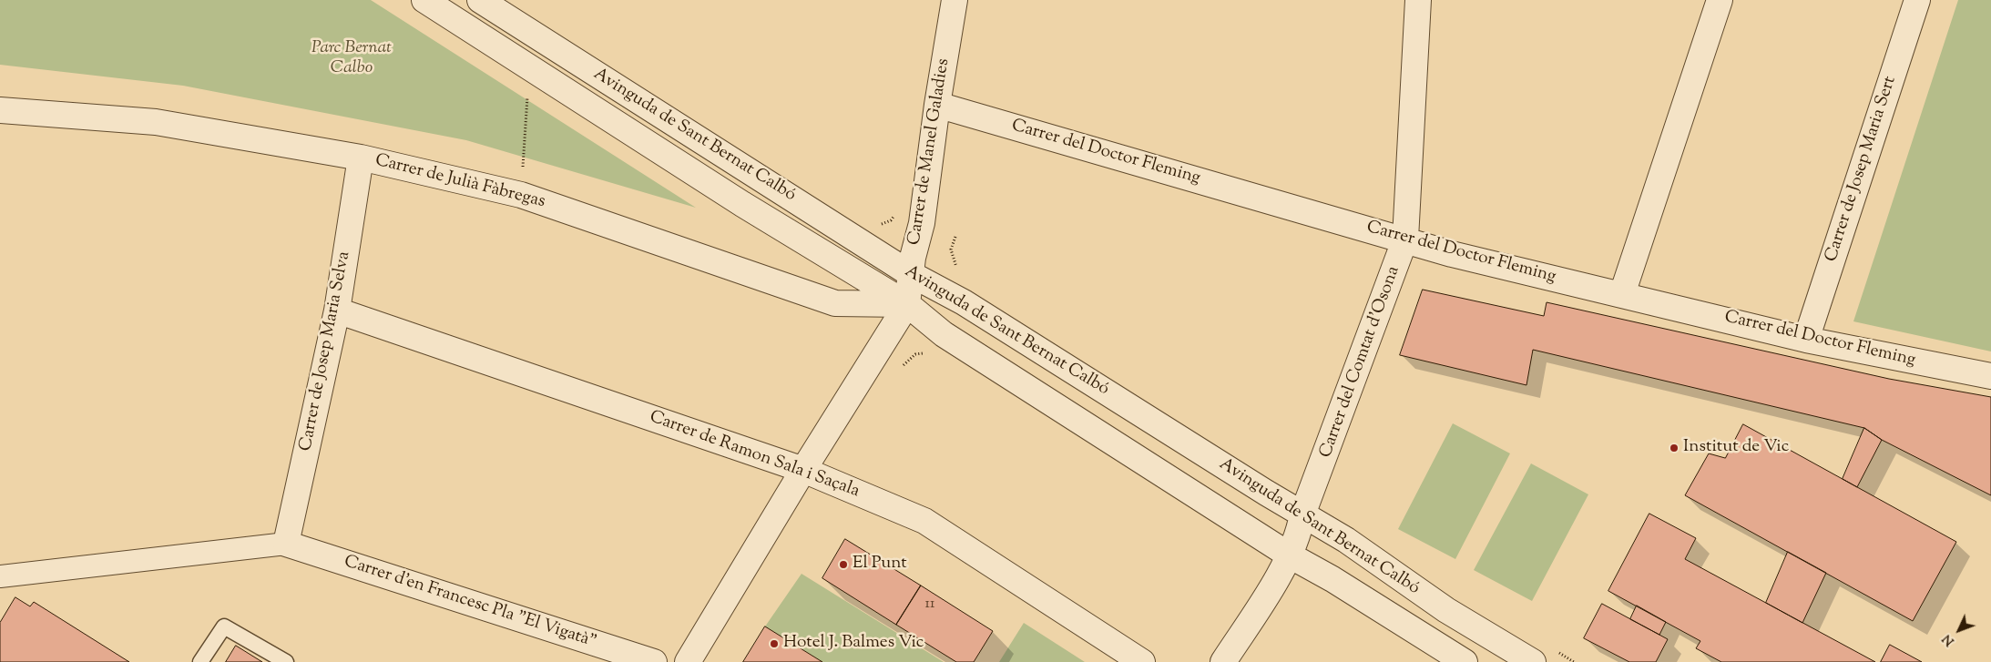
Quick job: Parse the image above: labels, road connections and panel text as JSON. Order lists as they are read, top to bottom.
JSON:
{
  "streets": {
    "street": [
      "Avinguda de Sant Bernat Calbó",
      "Carrer de Manel Galadies",
      "Carrer del Doctor Fleming",
      "Carrer de Josep Maria Sert",
      "Carrer de Julià Fàbregas",
      "Carrer de Josep Maria Selva",
      "Carrer del Comtat d'Osona",
      "Carrer de Ramon Sala i Saçala",
      "Carrer d'en Francesc Pla \"El Vigatà\""
    ]
  },
  "crossings": [
    ["Avinguda de Sant Bernat Calbó", "Carrer de Manel Galadies"],
    ["Avinguda de Sant Bernat Calbó", "Carrer de Julià Fàbregas"],
    ["Avinguda de Sant Bernat Calbó", "Carrer del Comtat d'Osona"],
    ["Carrer de Manel Galadies", "Carrer del Doctor Fleming"],
    ["Carrer de Manel Galadies", "Carrer de Julià Fàbregas"],
    ["Carrer del Doctor Fleming", "Carrer de Josep Maria Sert"],
    ["Carrer del Doctor Fleming", "Carrer del Comtat d'Osona"],
    ["Carrer de Julià Fàbregas", "Carrer de Josep Maria Selva"],
    ["Carrer de Josep Maria Selva", "Carrer de Ramon Sala i Saçala"],
    ["Carrer de Josep Maria Selva", "Carrer d'en Francesc Pla \"El Vigatà\""]
  ],
  "parks": ["Parc Bernat Calbo"],
  "places": ["Institut de Vic", "El Punt", "Hotel J. Balmes Vic"],
  "house_numbers": ["11"],
  "north": "bottom left"
}
